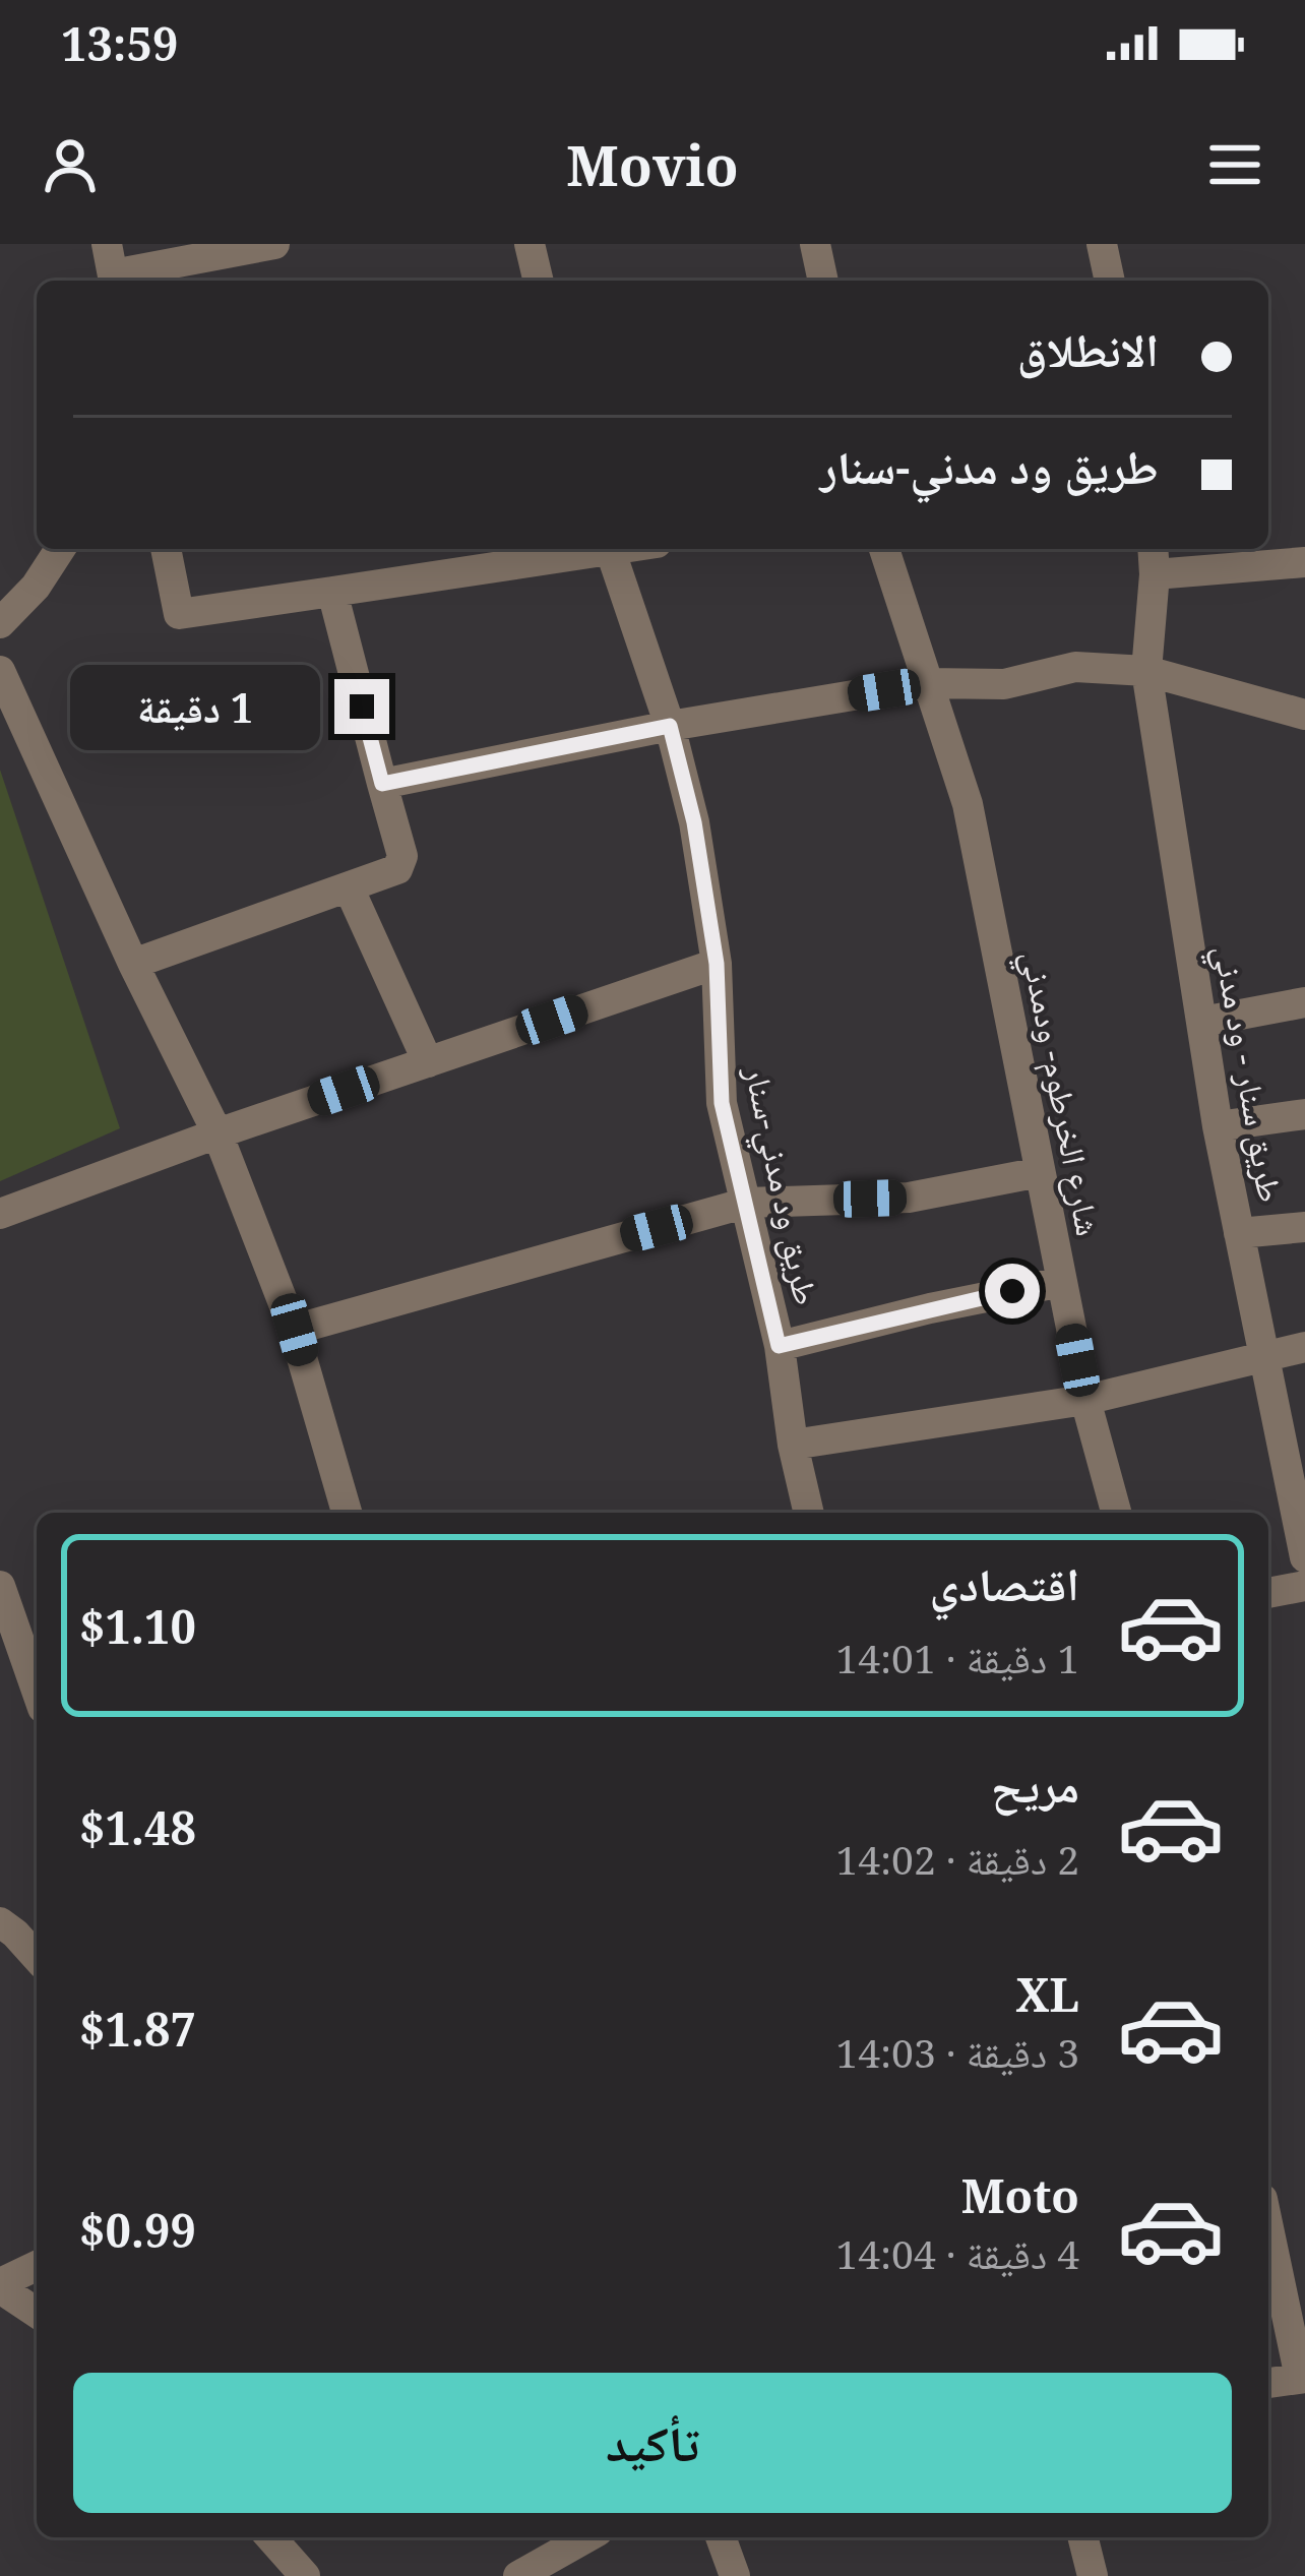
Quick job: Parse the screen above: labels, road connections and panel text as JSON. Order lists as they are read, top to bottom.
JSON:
{
  "streets": {
    "street": ["طريق سنار - ود مدني", "شارع الخرطوم- ودمدني", "طريق ود مدني-سنار"]
  },
  "page": {
    "status": "13:59",
    "header": "Movio",
    "banner": ["الانطلاق", "طريق ود مدني-سنار"],
    "bubble": "1 دقيقة",
    "list": [
      {
        "name": "اقتصادي",
        "note": "1 دقيقة · 14:01",
        "value": "$1.10"
      },
      {
        "name": "مريح",
        "note": "2 دقيقة · 14:02",
        "value": "$1.48"
      },
      {
        "name": "XL",
        "note": "3 دقيقة · 14:03",
        "value": "$1.87"
      },
      {
        "name": "Moto",
        "note": "4 دقيقة · 14:04",
        "value": "$0.99"
      }
    ],
    "buttons": "تأكيد"
  }
}
